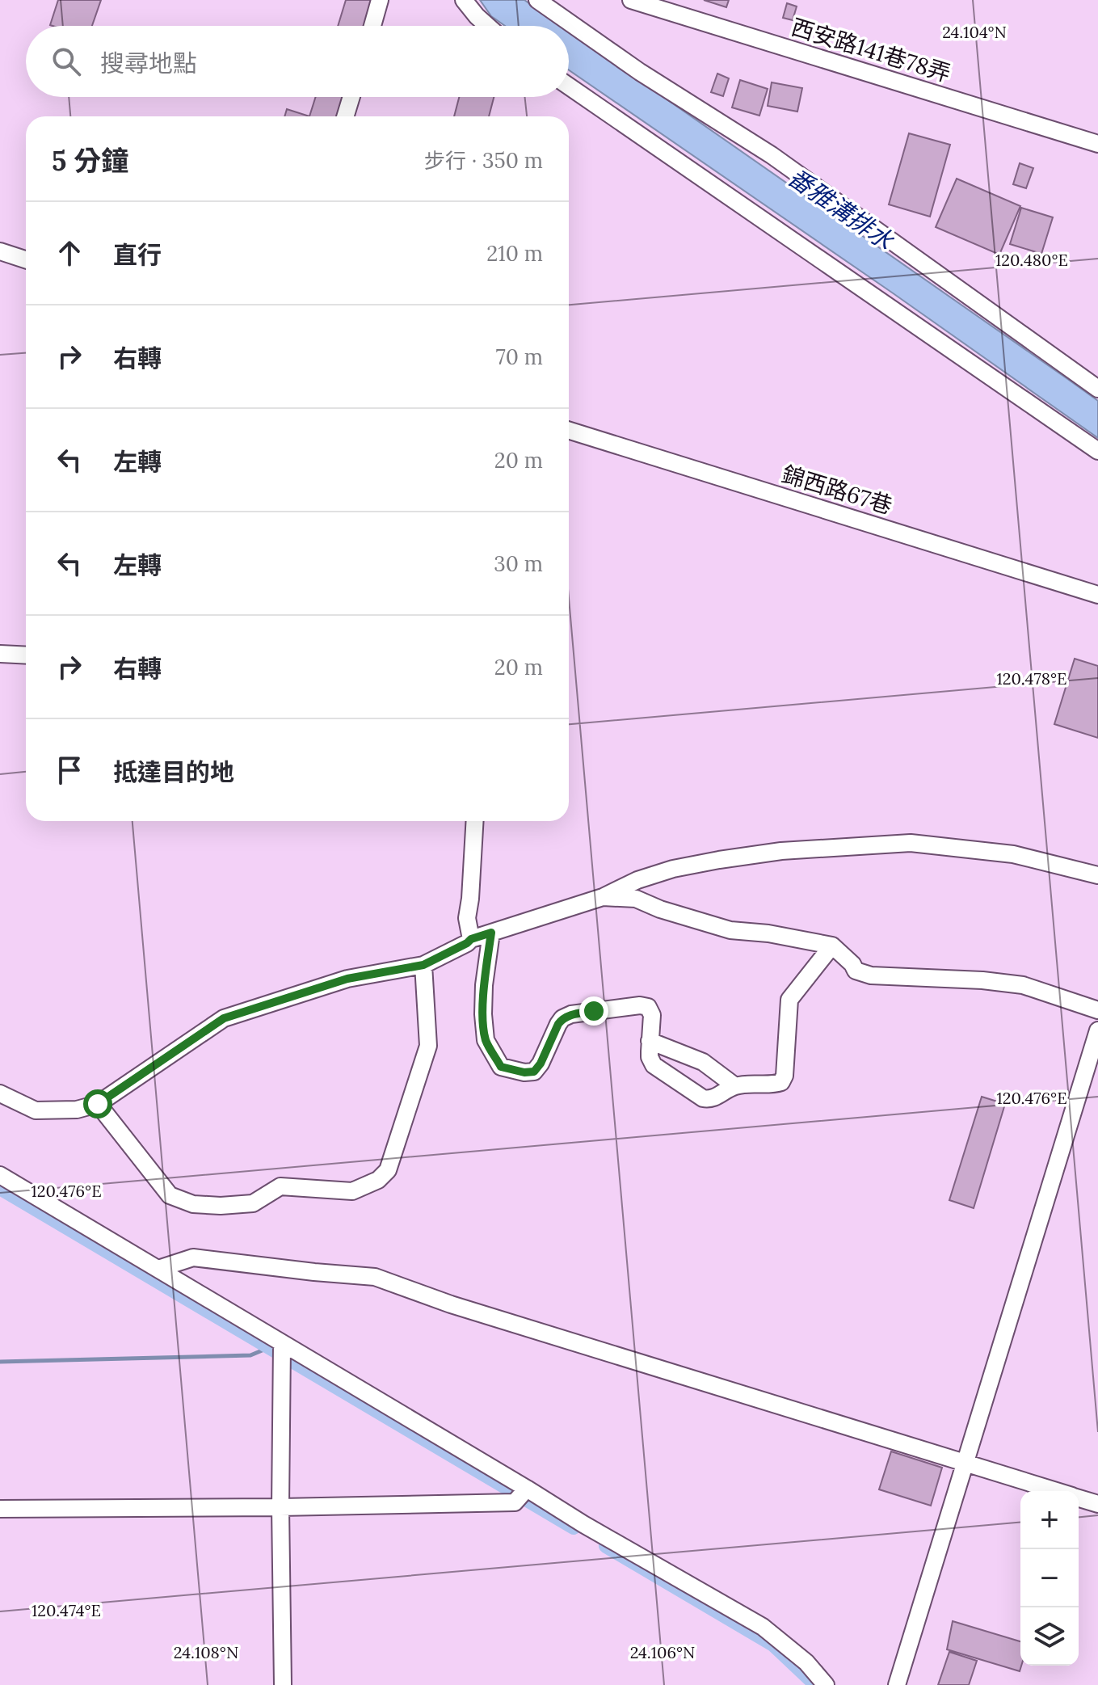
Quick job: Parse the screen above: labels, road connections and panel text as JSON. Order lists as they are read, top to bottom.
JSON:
{
  "streets": {
    "street": ["西安路141巷78弄", "錦西路67巷"]
  },
  "water": ["番雅溝排水"],
  "page": {
    "search": "搜尋地點",
    "heading": ["5 分鐘", "步行 · 350 m"],
    "list": [
      ["直行", "210 m"],
      ["右轉", "70 m"],
      ["左轉", "20 m"],
      ["左轉", "30 m"],
      ["右轉", "20 m"],
      "抵達目的地"
    ],
    "map_buttons": ["+", "−"]
  },
  "coordinates": [
    "24.104°N",
    "120.480°E",
    "120.478°E",
    "120.476°E",
    "120.474°E",
    "24.108°N",
    "24.106°N"
  ]
}
